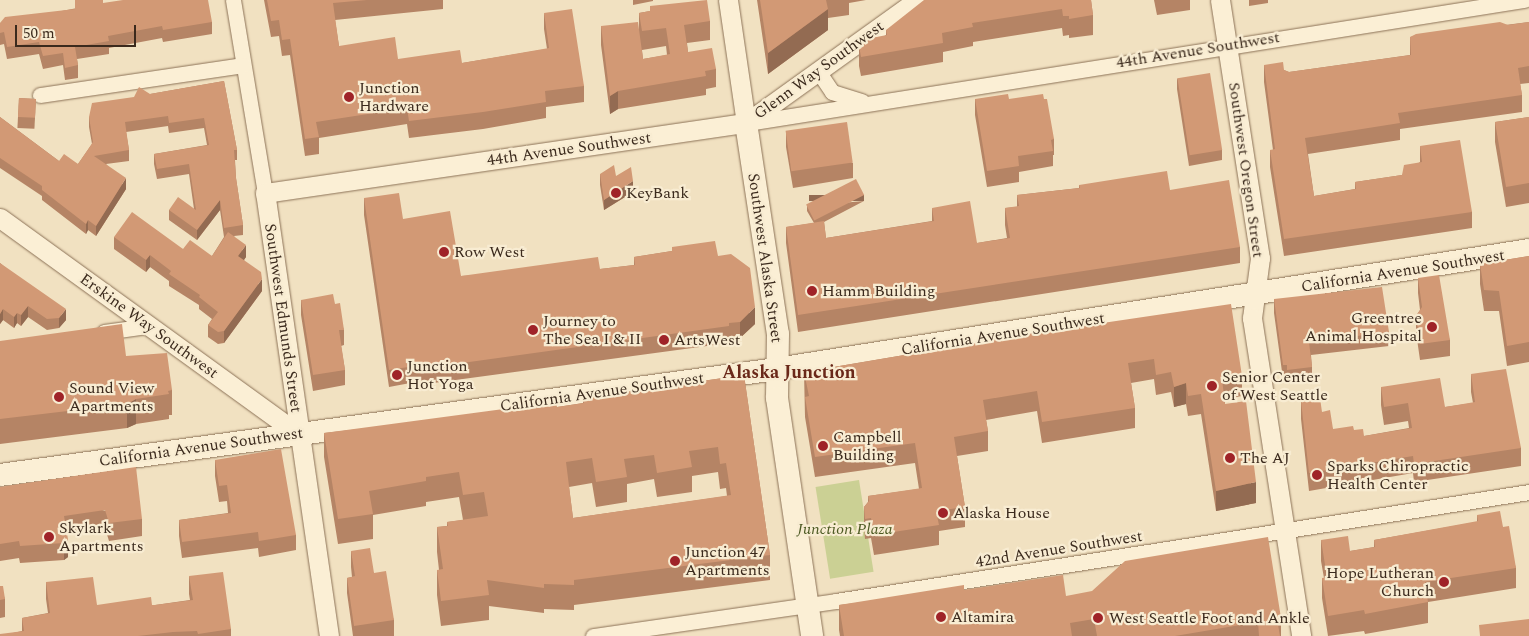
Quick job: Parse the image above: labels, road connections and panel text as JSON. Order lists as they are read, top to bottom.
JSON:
{
  "streets": {
    "main road": ["Southwest Alaska Street", "California Avenue Southwest"],
    "street": [
      "44th Avenue Southwest",
      "Glenn Way Southwest",
      "Southwest Oregon Street",
      "Southwest Edmunds Street",
      "Erskine Way Southwest",
      "42nd Avenue Southwest"
    ]
  },
  "crossings": [
    ["44th Avenue Southwest", "Glenn Way Southwest"],
    ["44th Avenue Southwest", "Southwest Oregon Street"],
    ["44th Avenue Southwest", "Southwest Alaska Street"],
    ["44th Avenue Southwest", "Southwest Edmunds Street"],
    ["Glenn Way Southwest", "Southwest Alaska Street"],
    ["Southwest Oregon Street", "California Avenue Southwest"],
    ["Southwest Oregon Street", "42nd Avenue Southwest"],
    ["Southwest Alaska Street", "California Avenue Southwest"],
    ["Southwest Alaska Street", "42nd Avenue Southwest"],
    ["California Avenue Southwest", "Southwest Edmunds Street"],
    ["California Avenue Southwest", "Erskine Way Southwest"],
    ["Southwest Edmunds Street", "Erskine Way Southwest"]
  ],
  "districts": ["Alaska Junction"],
  "parks": ["Junction Plaza"],
  "places": [
    "Junction Hardware",
    "KeyBank",
    "Row West",
    "Hamm Building",
    "Greentree Animal Hospital",
    "Journey to The Sea I & II",
    "ArtsWest",
    "Junction Hot Yoga",
    "Senior Center of West Seattle",
    "Sound View Apartments",
    "Campbell Building",
    "The AJ",
    "Sparks Chiropractic Health Center",
    "Alaska House",
    "Skylark Apartments",
    "Junction 47 Apartments",
    "Hope Lutheran Church",
    "Altamira",
    "West Seattle Foot and Ankle"
  ],
  "scale_bar": "50 m"
}
